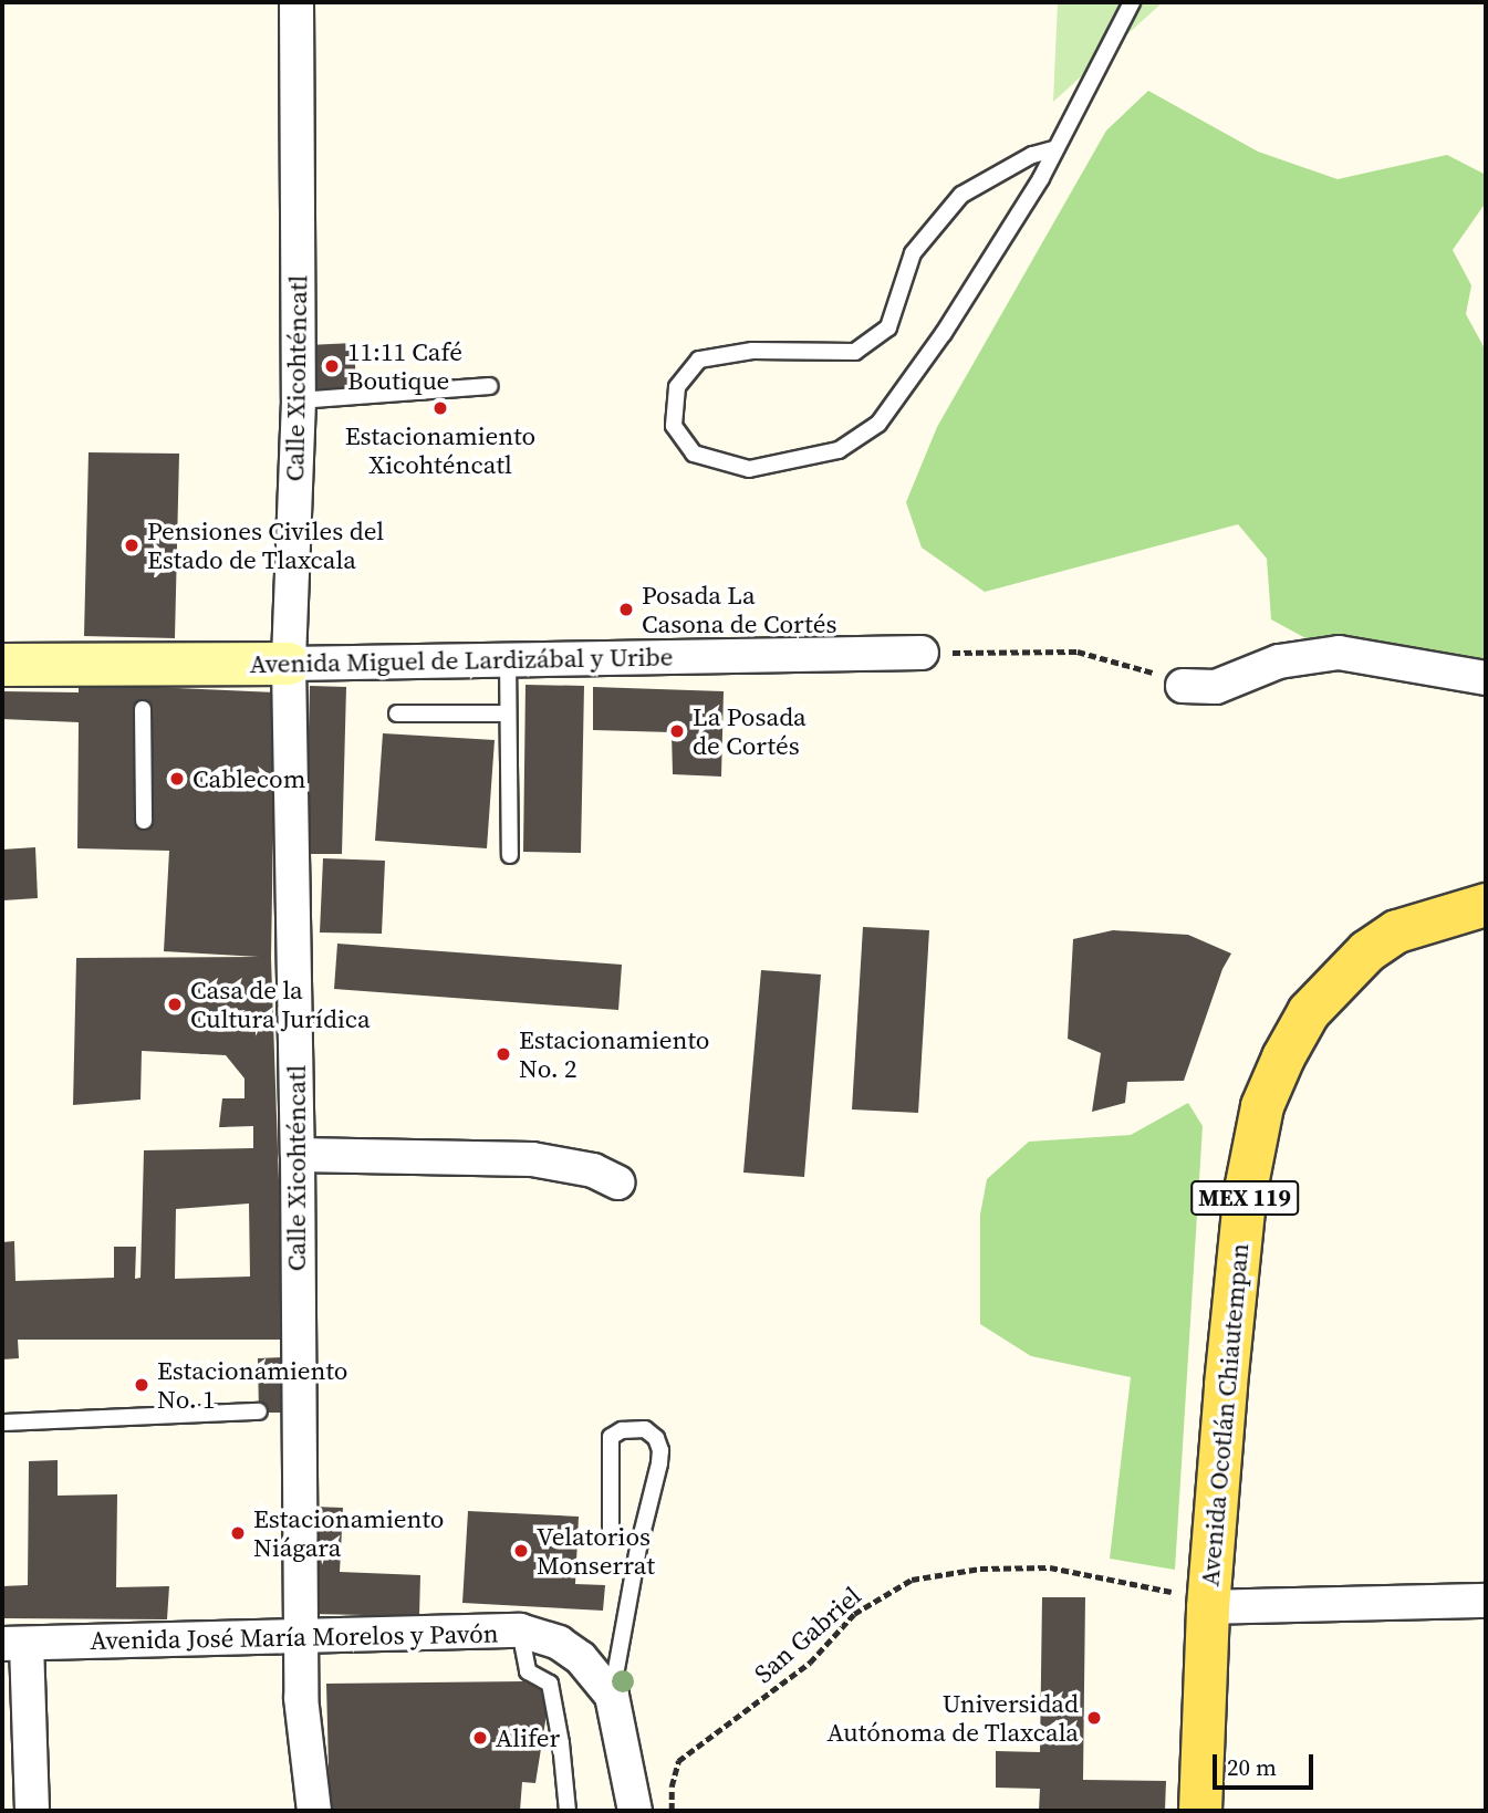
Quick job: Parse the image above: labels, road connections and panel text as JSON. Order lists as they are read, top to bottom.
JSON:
{
  "streets": {
    "main road": ["MEX 119", "Avenida Ocotlán Chiautempan"],
    "street": ["Calle Xicohténcatl", "Avenida Miguel de Lardizábal y Uribe", "Avenida José María Morelos y Pavón"],
    "path": ["San Gabriel"]
  },
  "crossings": [
    ["Calle Xicohténcatl", "Avenida Miguel de Lardizábal y Uribe"],
    ["Calle Xicohténcatl", "Avenida José María Morelos y Pavón"],
    ["Avenida Ocotlán Chiautempan", "San Gabriel"]
  ],
  "places": [
    "11:11 Café Boutique",
    "Estacionamiento Xicohténcatl",
    "Pensiones Civiles del Estado de Tlaxcala",
    "Posada La Casona de Cortés",
    "La Posada de Cortés",
    "Cablecom",
    "Casa de la Cultura Jurídica",
    "Estacionamiento No. 2",
    "Estacionamiento No. 1",
    "Estacionamiento Niágara",
    "Velatorios Monserrat",
    "Universidad Autónoma de Tlaxcala",
    "Alifer"
  ],
  "scale_bar": "20 m"
}
